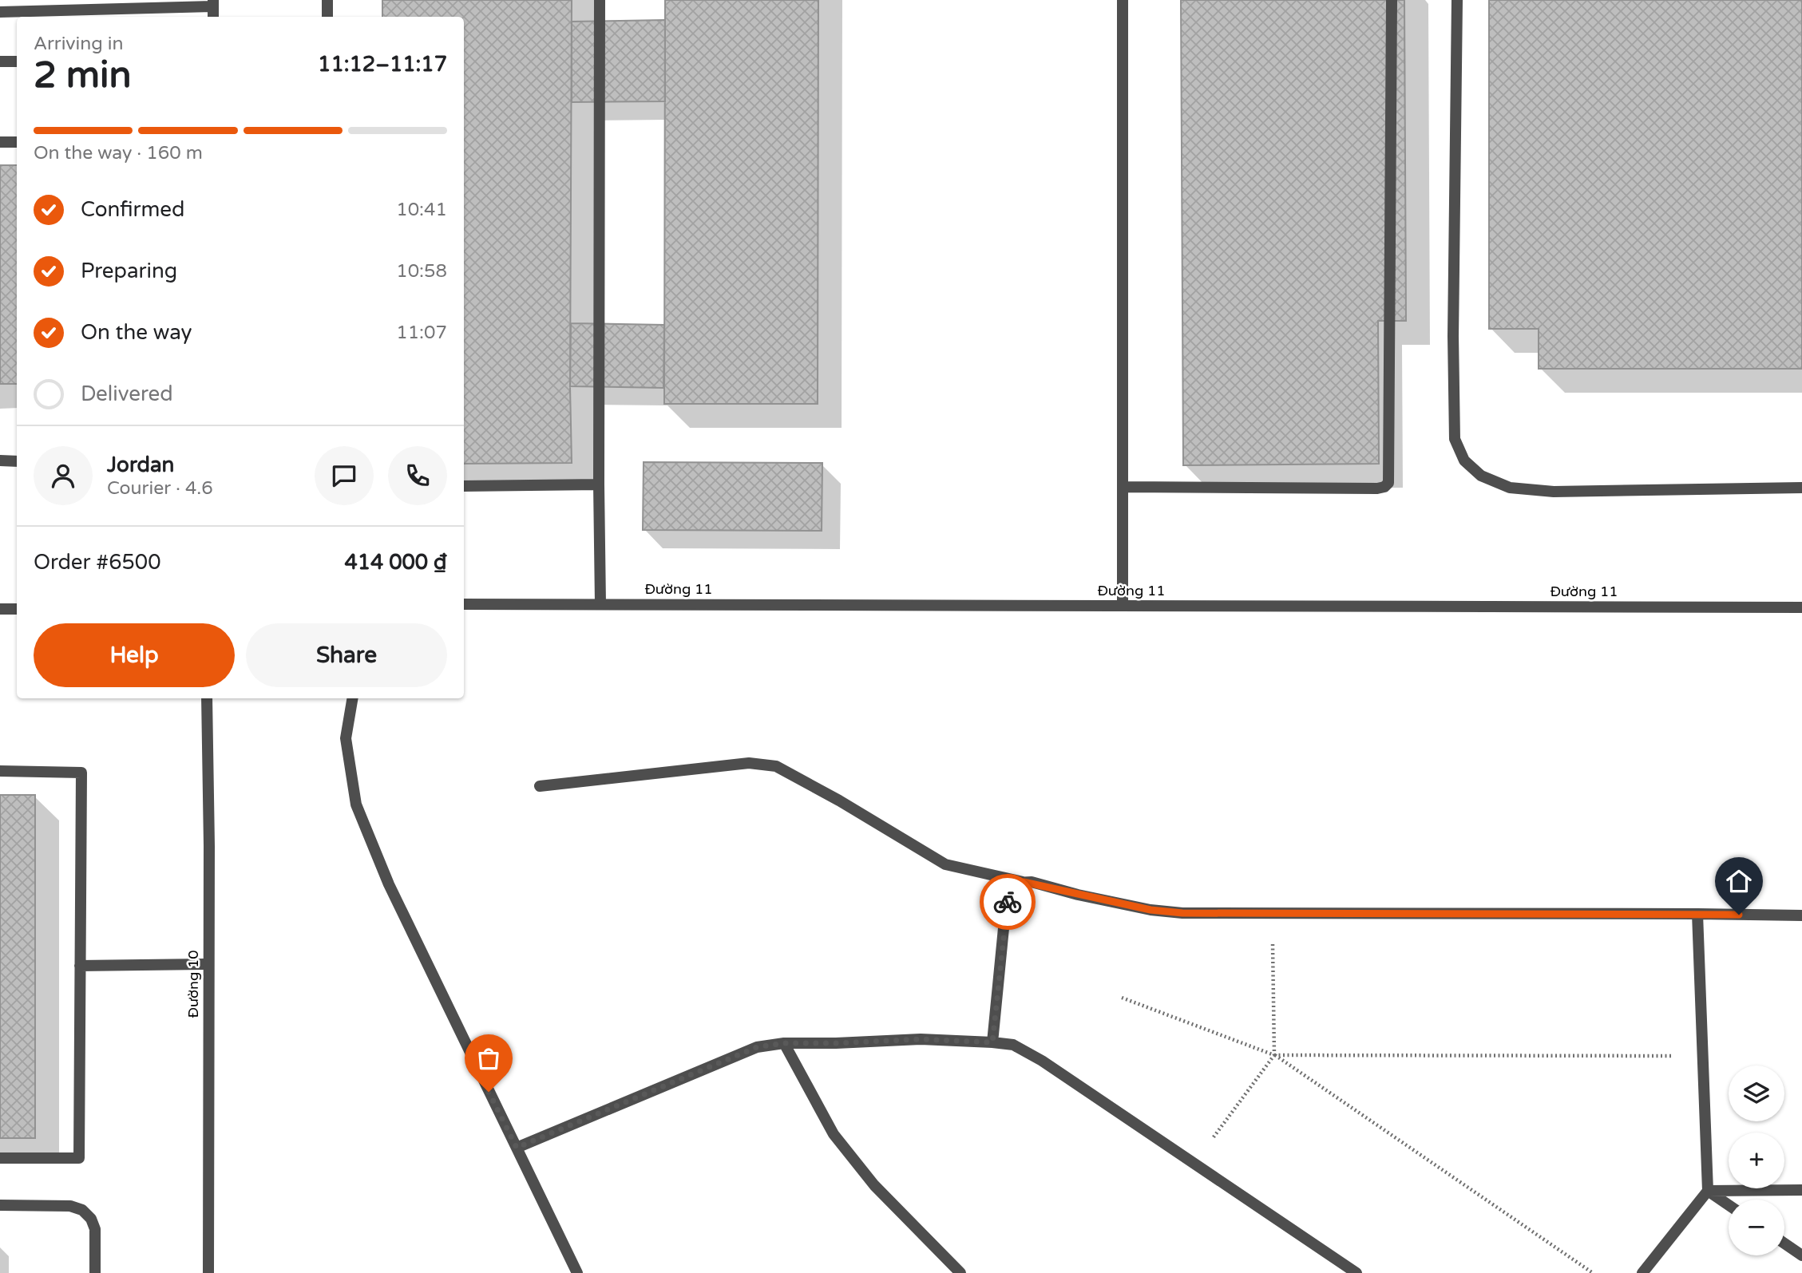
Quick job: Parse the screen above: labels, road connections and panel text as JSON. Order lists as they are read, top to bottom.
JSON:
{
  "streets": {
    "street": ["Đường 11", "Đường 10"]
  },
  "page": {
    "heading": ["2 min", "Arriving in", "11:12–11:17"],
    "panel": [
      "Jordan",
      "Courier · 4.6",
      "Order #6500",
      "414 000 ₫"
    ],
    "bar": "On the way · 160 m",
    "list": [
      ["Confirmed", "10:41"],
      ["Preparing", "10:58"],
      ["On the way", "11:07"],
      "Delivered"
    ],
    "buttons": ["Help", "Share"],
    "map_buttons": ["+", "−"]
  }
}
